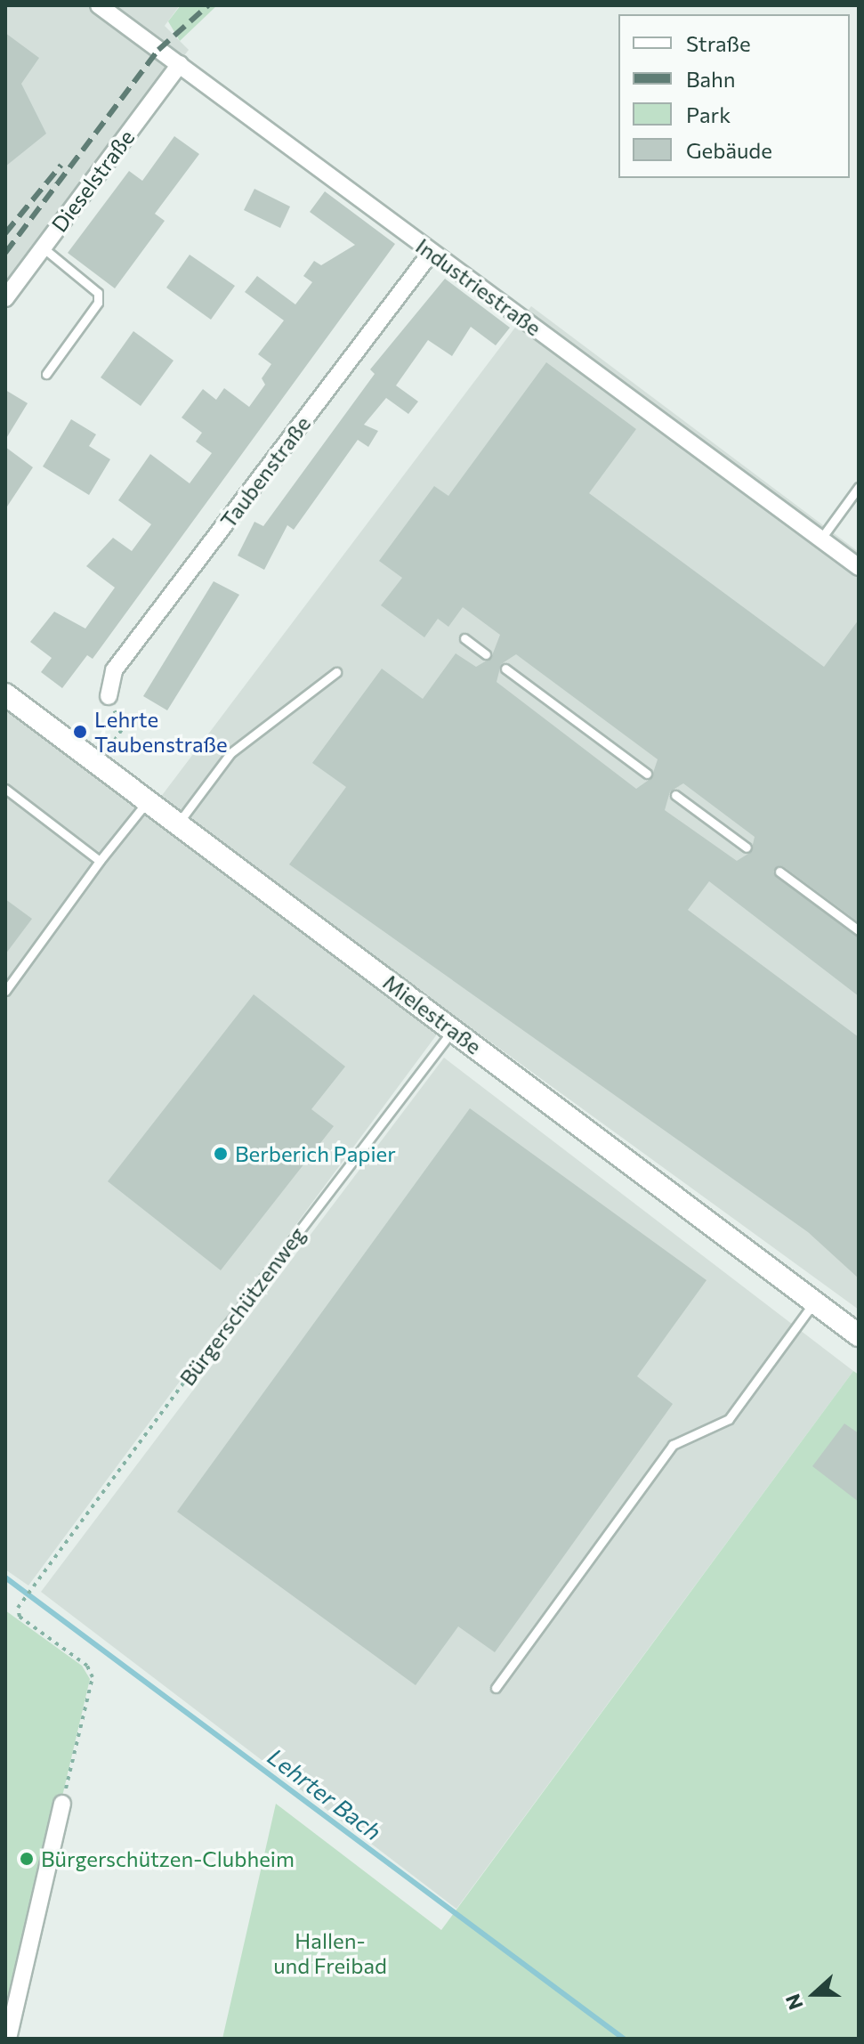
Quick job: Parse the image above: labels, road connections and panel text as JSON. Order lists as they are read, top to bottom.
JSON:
{
  "streets": {
    "street": [
      "Dieselstraße",
      "Industriestraße",
      "Taubenstraße",
      "Mielestraße"
    ],
    "lane": ["Bürgerschützenweg"]
  },
  "crossings": [
    ["Dieselstraße", "Industriestraße"],
    ["Industriestraße", "Taubenstraße"],
    ["Mielestraße", "Bürgerschützenweg"]
  ],
  "water": ["Lehrter Bach"],
  "parks": ["Hallen- und Freibad"],
  "places": ["Lehrte Taubenstraße", "Berberich Papier", "Bürgerschützen-Clubheim"],
  "legend": [
    "Straße",
    "Bahn",
    "Park",
    "Gebäude"
  ],
  "north": "left"
}
